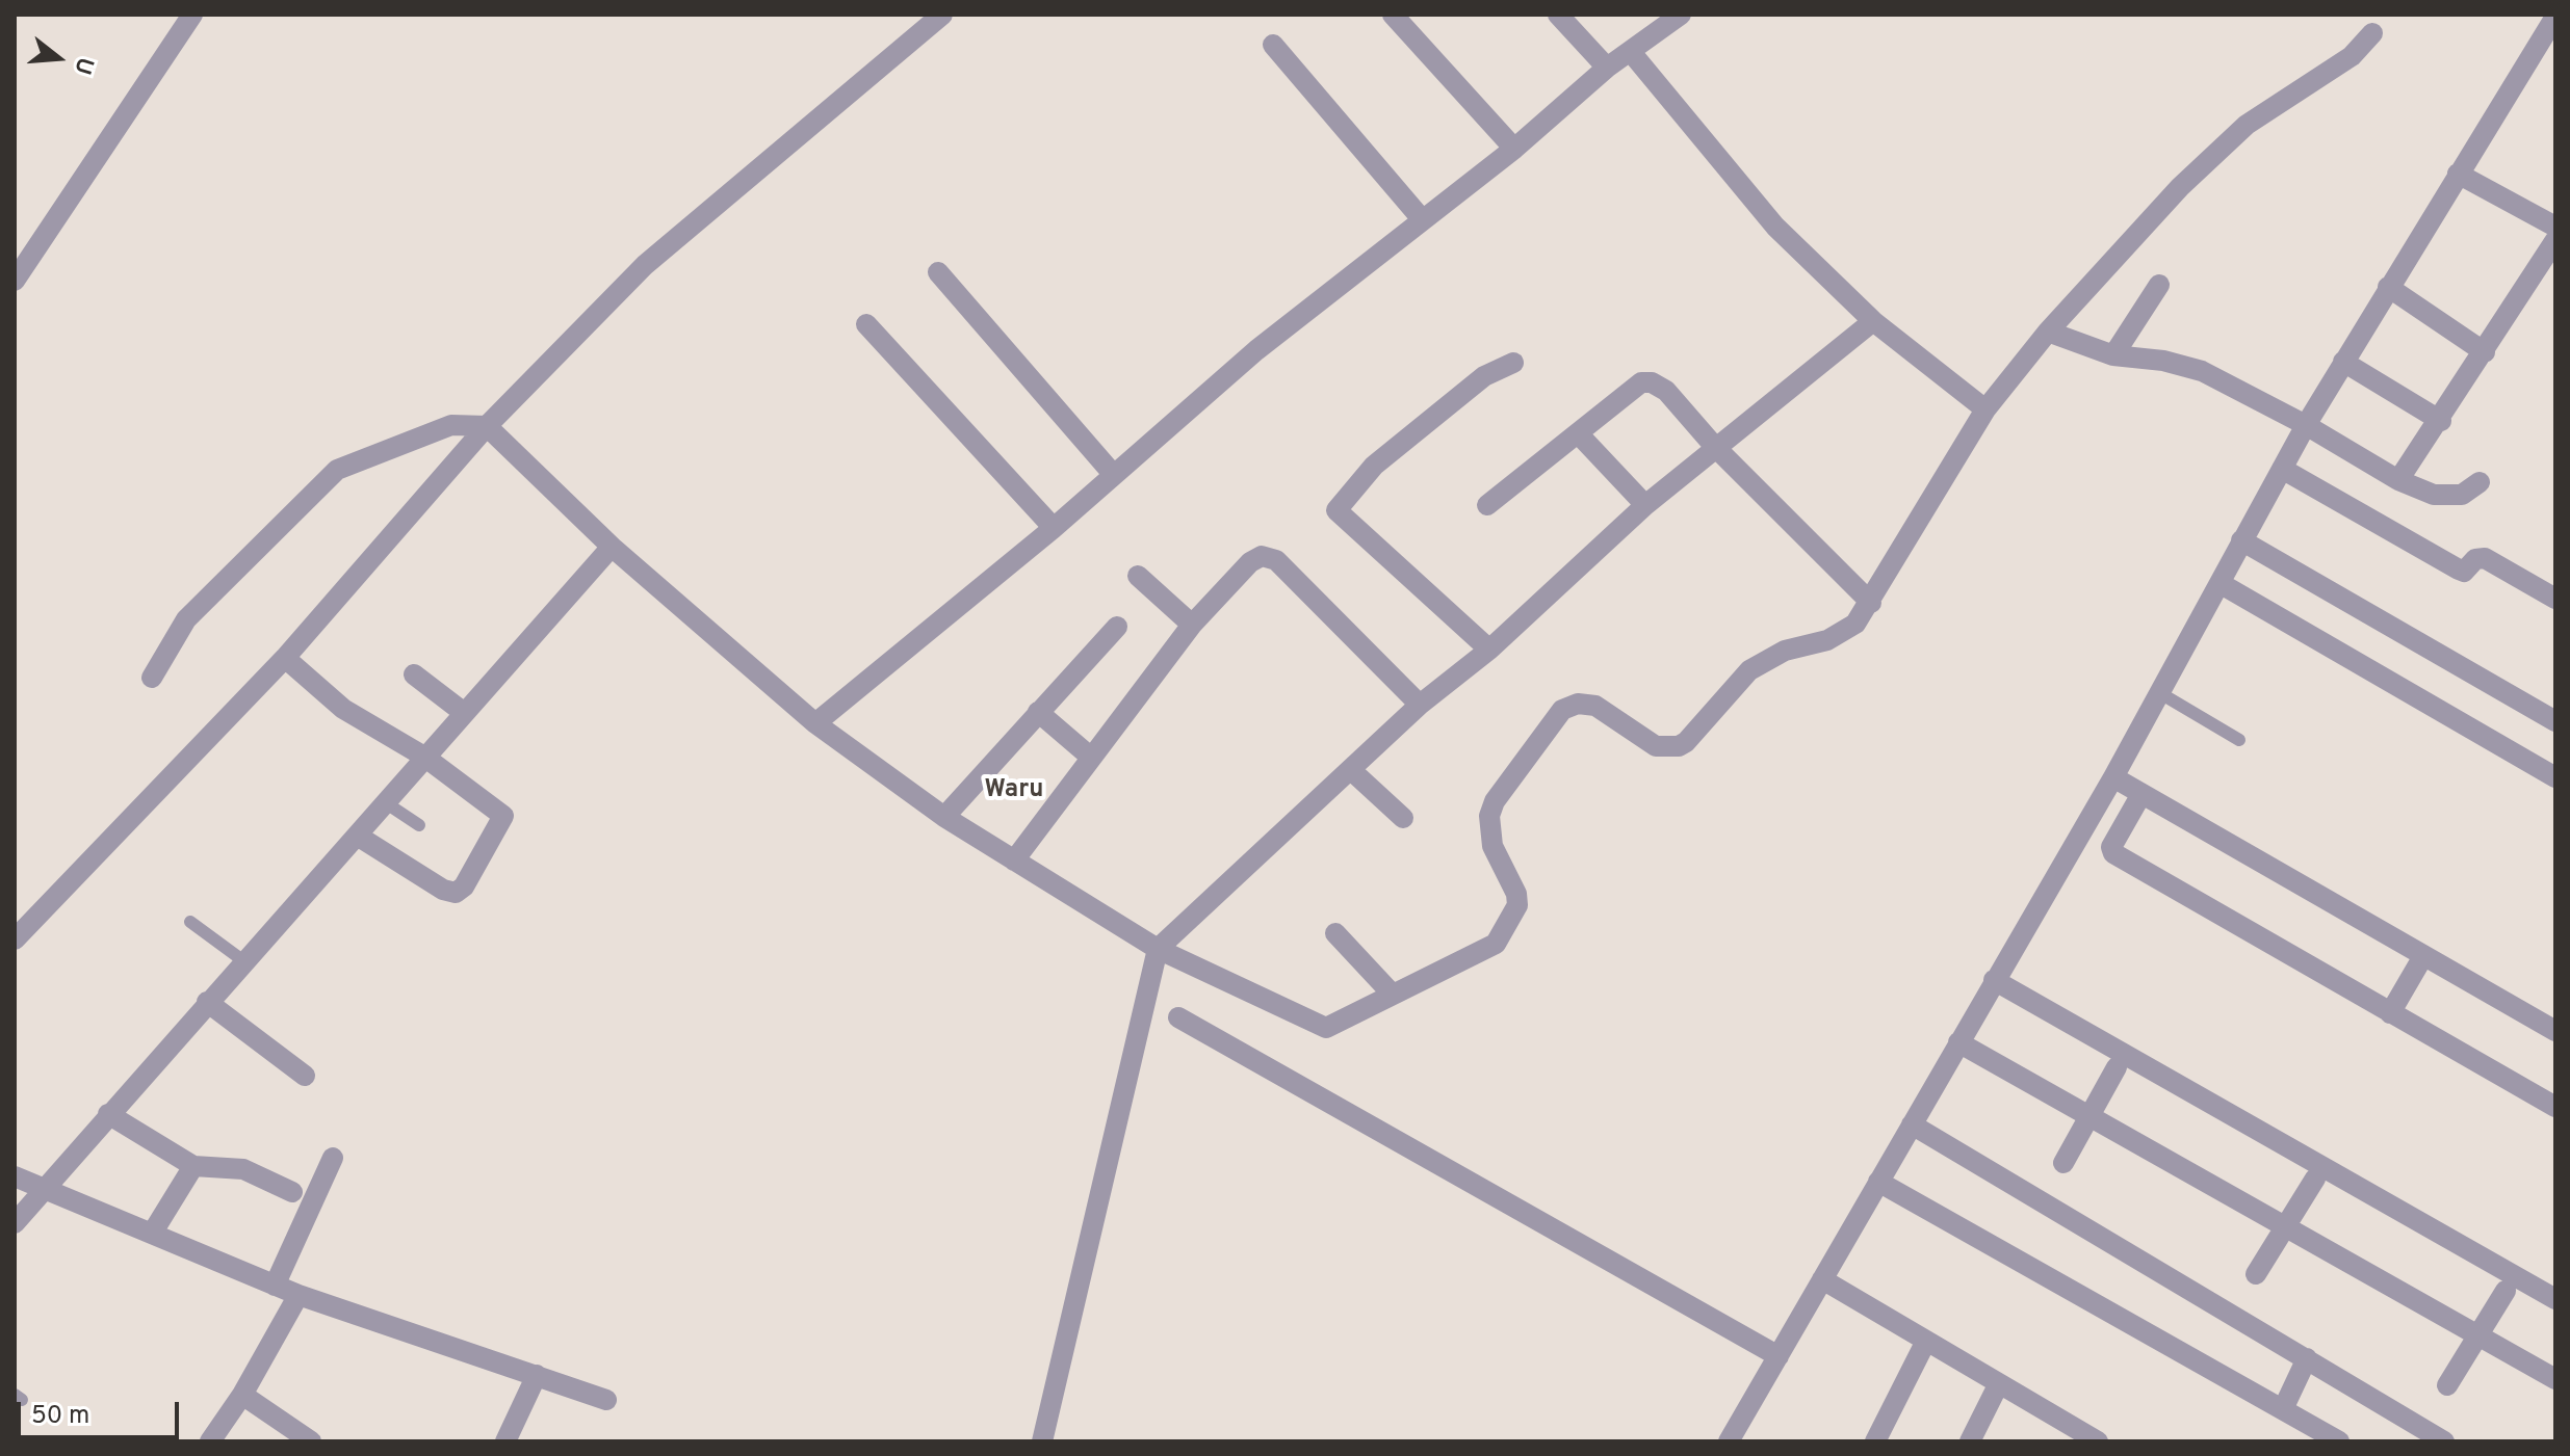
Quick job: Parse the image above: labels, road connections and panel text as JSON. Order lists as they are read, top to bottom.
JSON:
{
  "districts": ["Waru"],
  "scale_bar": "50 m",
  "north": "right"
}
